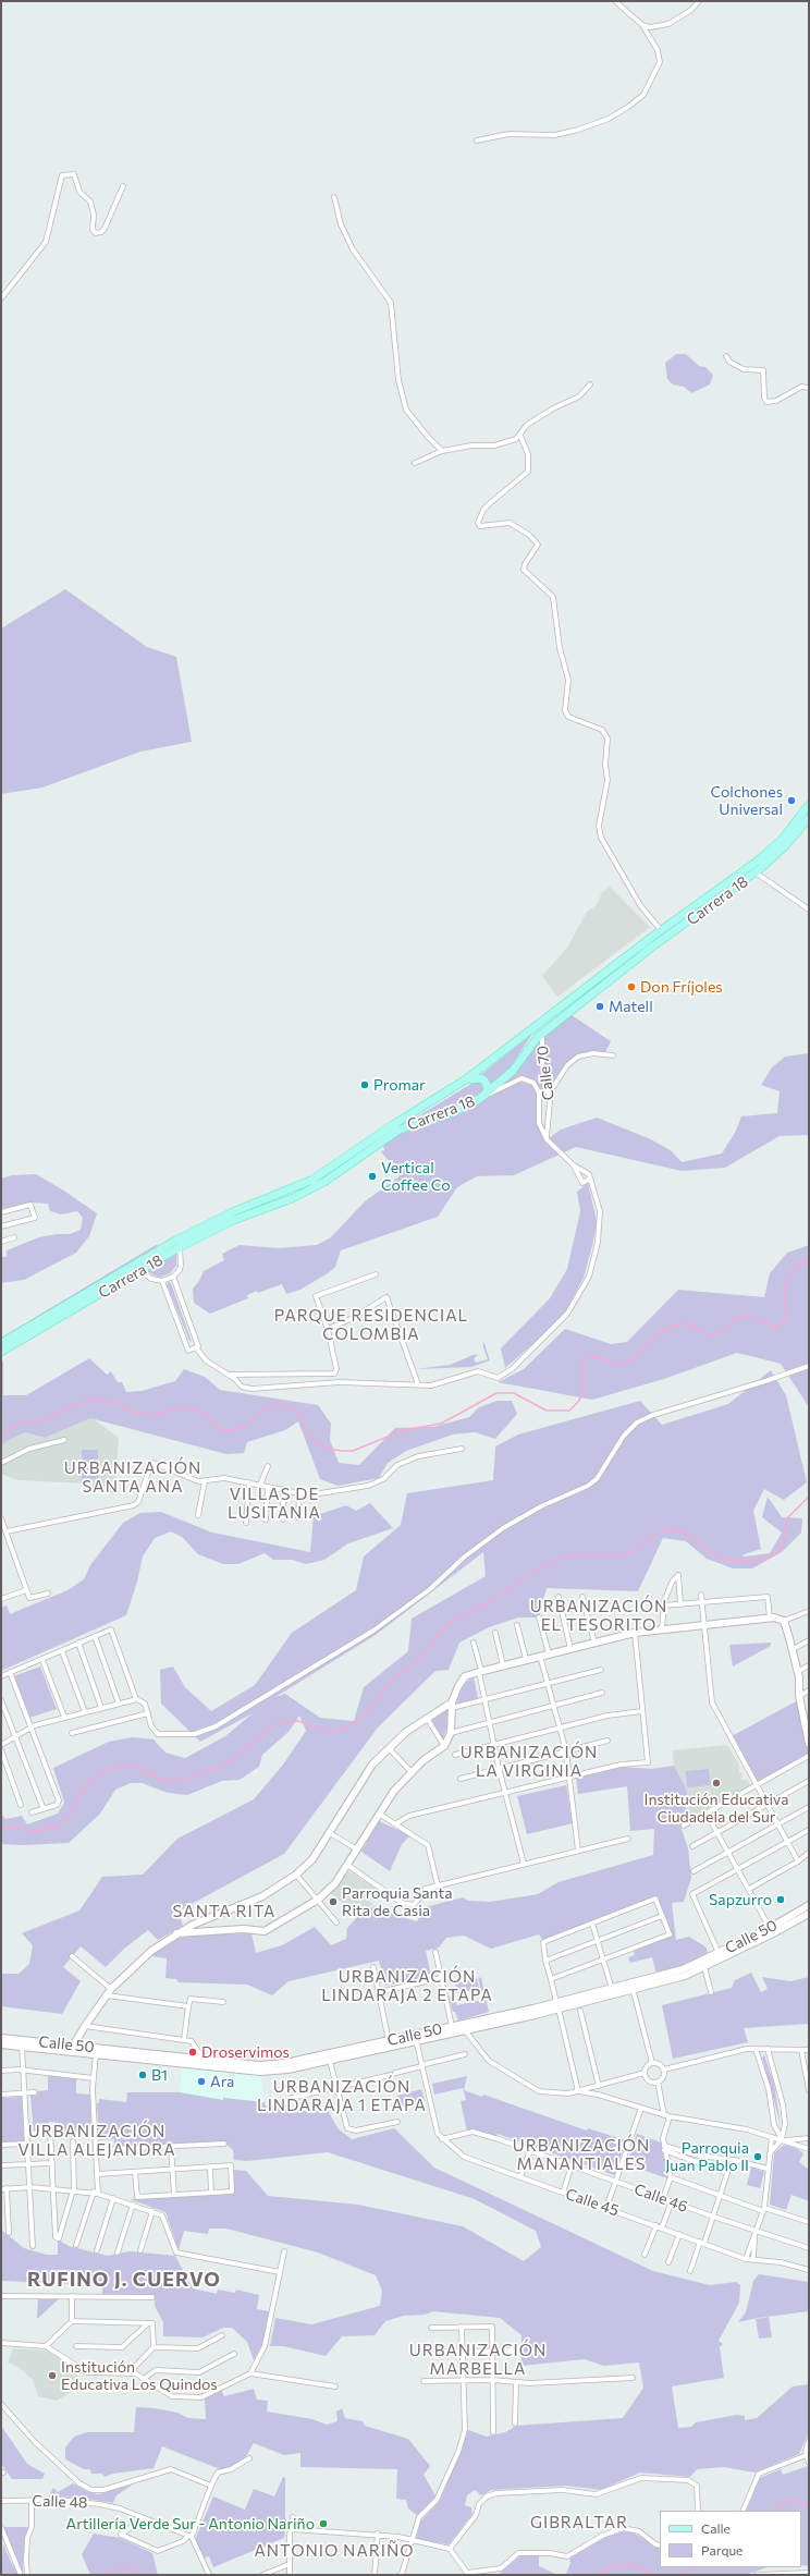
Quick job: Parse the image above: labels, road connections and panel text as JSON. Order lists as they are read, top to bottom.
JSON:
{
  "streets": {
    "main road": ["Carrera 18", "Calle 50"],
    "street": [
      "Calle 70",
      "Calle 46",
      "Calle 45",
      "Calle 48"
    ]
  },
  "crossings": [
    ["Carrera 18", "Calle 70"],
    ["Calle 46", "Calle 45"]
  ],
  "districts": [
    "PARQUE RESIDENCIAL COLOMBIA",
    "URBANIZACIÓN SANTA ANA",
    "VILLAS DE LUSITANIA",
    "URBANIZACIÓN EL TESORITO",
    "URBANIZACIÓN LA VIRGINIA",
    "SANTA RITA",
    "URBANIZACIÓN LINDARAJA 2 ETAPA",
    "URBANIZACIÓN LINDARAJA 1 ETAPA",
    "URBANIZACIÓN VILLA ALEJANDRA",
    "URBANIZACIÓN MANANTIALES",
    "RUFINO J. CUERVO",
    "URBANIZACIÓN MARBELLA",
    "GIBRALTAR",
    "ANTONIO NARIÑO"
  ],
  "places": [
    "Colchones Universal",
    "Don Fríjoles",
    "Matell",
    "Promar",
    "Vertical Coffee Co",
    "Institución Educativa Ciudadela del Sur",
    "Sapzurro",
    "Parroquia Santa Rita de Casia",
    "Droservimos",
    "B1",
    "Ara",
    "Parroquia Juan Pablo II",
    "Institución Educativa Los Quindos",
    "Artillería Verde Sur - Antonio Nariño"
  ],
  "legend": ["Calle", "Parque"]
}
